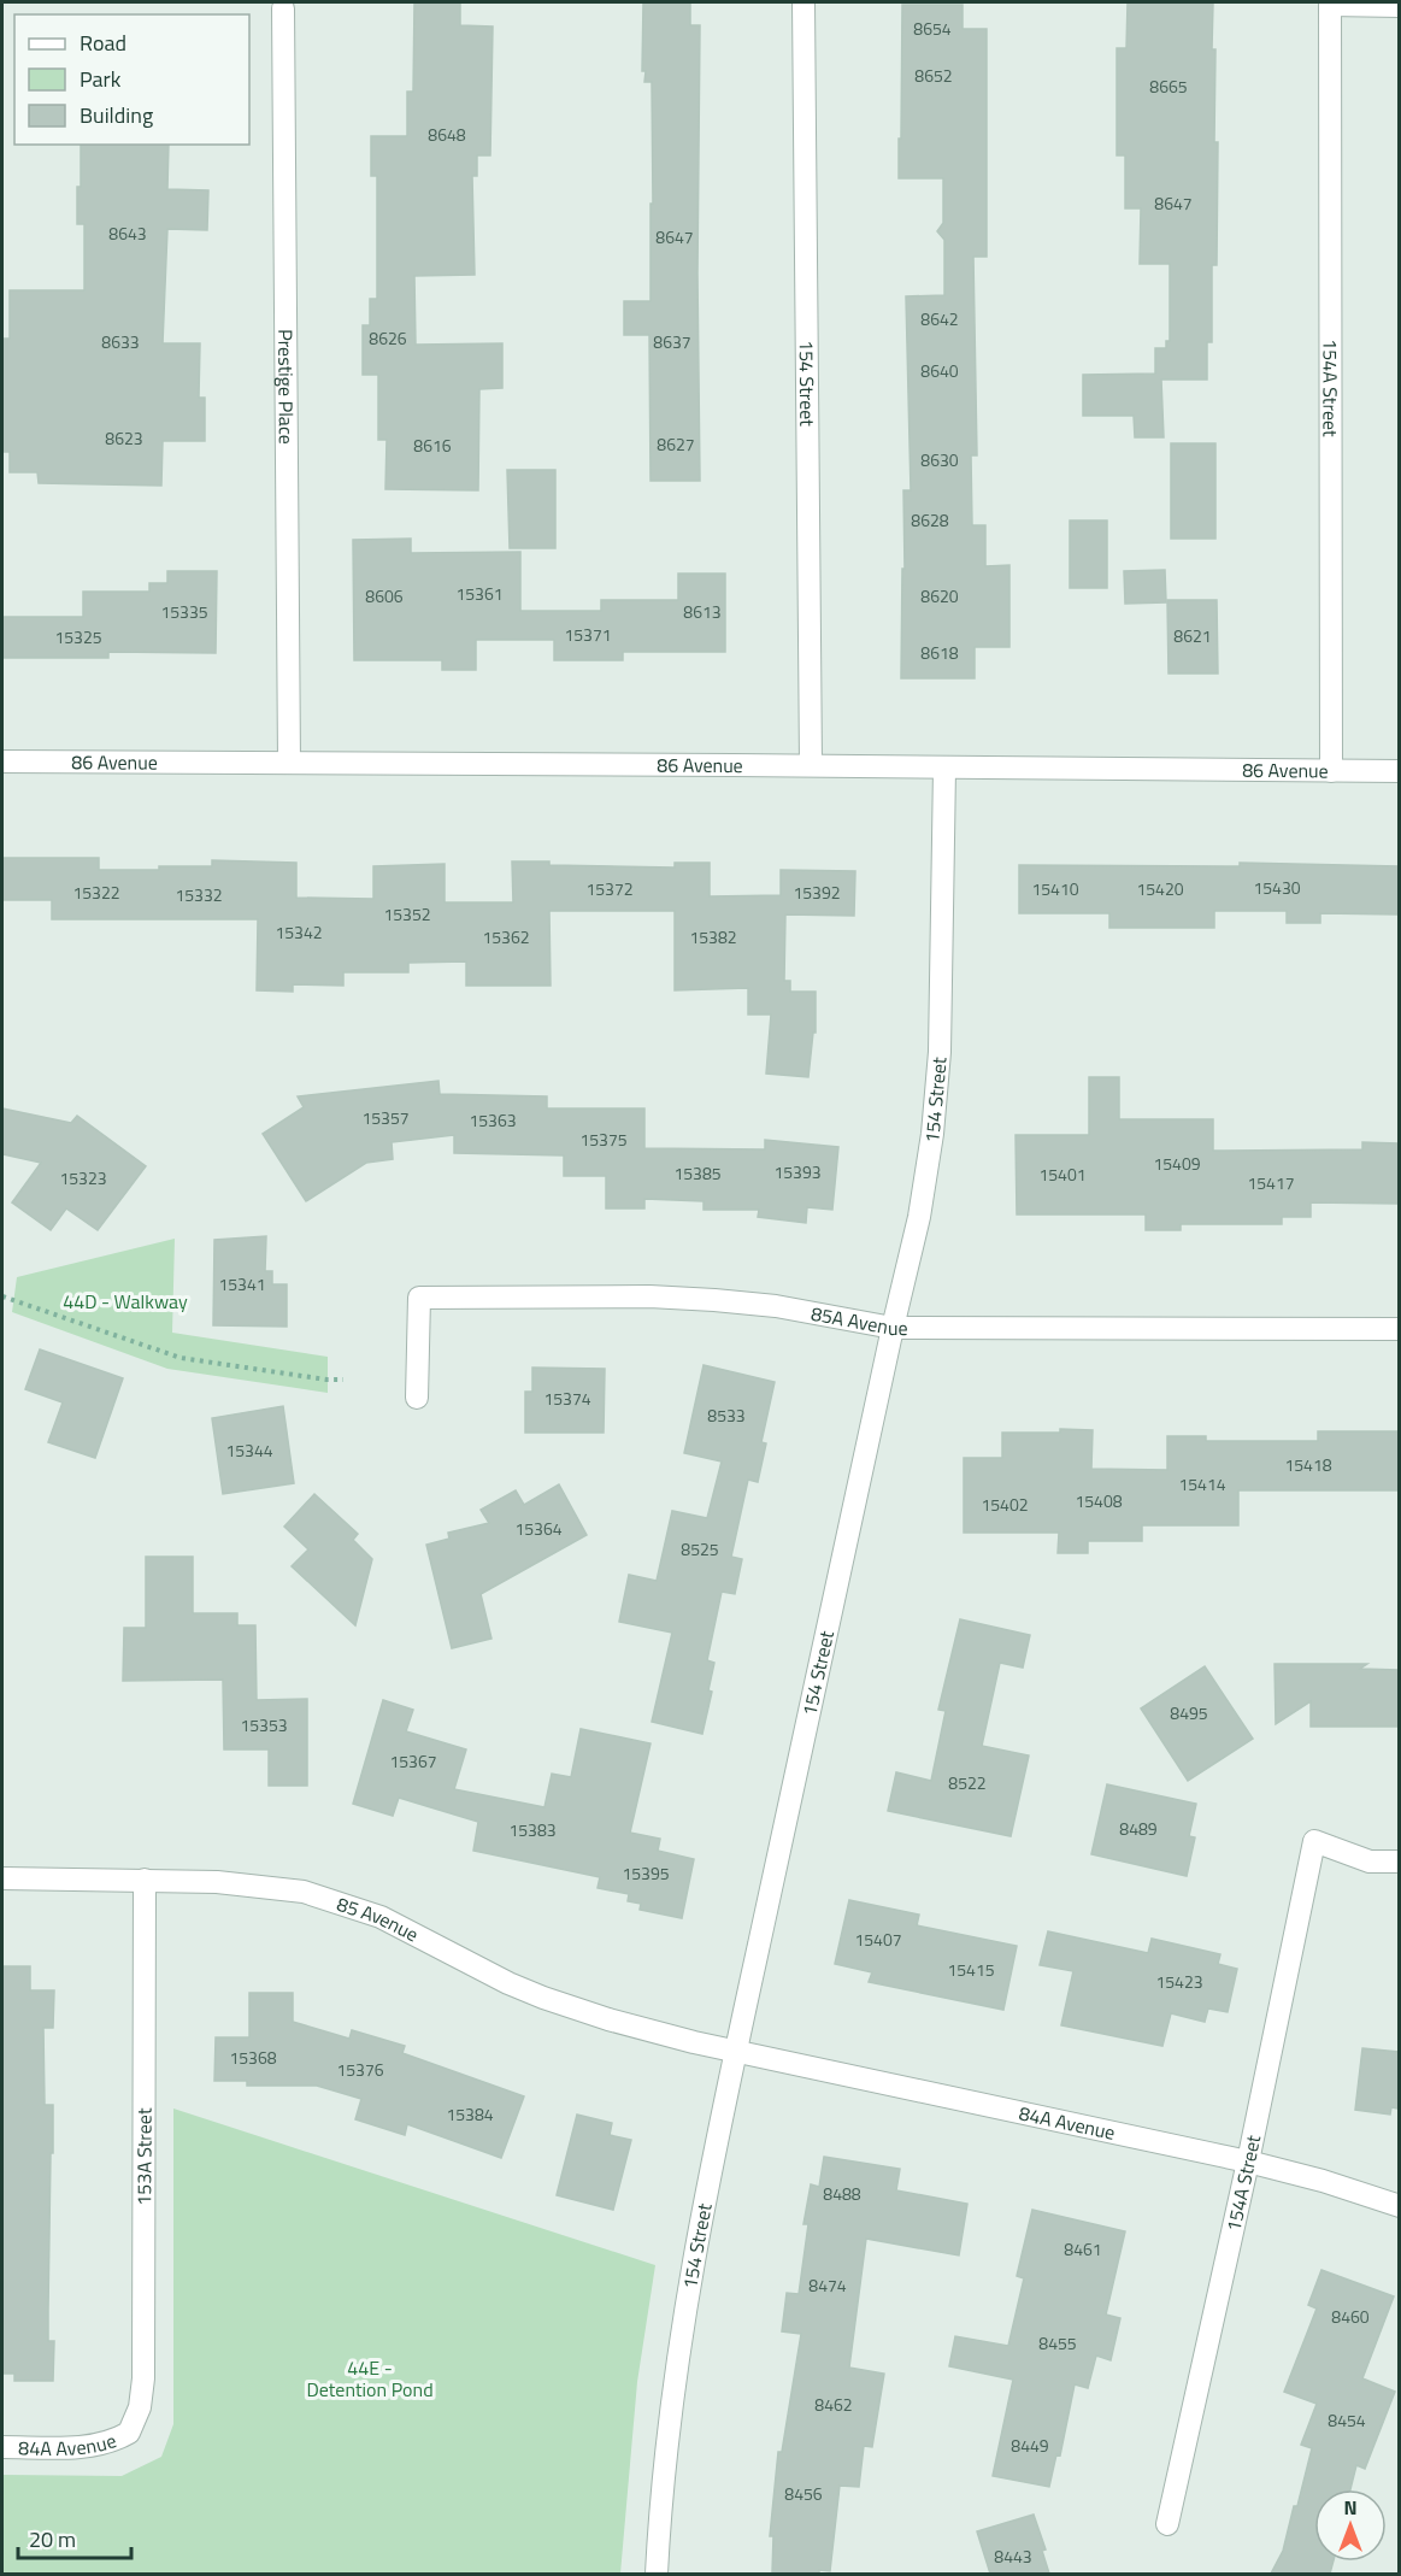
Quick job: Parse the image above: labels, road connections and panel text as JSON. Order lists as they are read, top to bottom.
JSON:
{
  "streets": {
    "street": [
      "154 Street",
      "Prestige Place",
      "154A Street",
      "86 Avenue",
      "85A Avenue",
      "85 Avenue",
      "84A Avenue",
      "153A Street"
    ]
  },
  "crossings": [
    ["154 Street", "86 Avenue"],
    ["154 Street", "85A Avenue"],
    ["154 Street", "85 Avenue"],
    ["154 Street", "84A Avenue"],
    ["Prestige Place", "86 Avenue"],
    ["154A Street", "86 Avenue"],
    ["154A Street", "84A Avenue"],
    ["85 Avenue", "84A Avenue"],
    ["85 Avenue", "153A Street"],
    ["84A Avenue", "153A Street"]
  ],
  "parks": ["44D - Walkway", "44E - Detention Pond"],
  "house_numbers": [
    "8654",
    "8652",
    "8665",
    "8648",
    "8647",
    "8643",
    "8647",
    "8642",
    "8626",
    "8633",
    "8637",
    "8640",
    "8623",
    "8627",
    "8616",
    "8630",
    "8628",
    "15361",
    "8606",
    "8620",
    "15335",
    "8613",
    "15371",
    "8621",
    "15325",
    "8618",
    "15430",
    "15372",
    "15410",
    "15420",
    "15322",
    "15392",
    "15332",
    "15352",
    "15342",
    "15362",
    "15382",
    "15357",
    "15363",
    "15375",
    "15409",
    "15393",
    "15385",
    "15401",
    "15323",
    "15417",
    "15341",
    "15374",
    "8533",
    "15344",
    "15418",
    "15414",
    "15408",
    "15402",
    "15364",
    "8525",
    "8495",
    "15353",
    "15367",
    "8522",
    "8489",
    "15383",
    "15395",
    "15407",
    "15415",
    "15423",
    "15368",
    "15376",
    "15384",
    "8488",
    "8461",
    "8474",
    "8460",
    "8455",
    "8462",
    "8454",
    "8449",
    "8456",
    "8443"
  ],
  "legend": ["Road", "Park", "Building"],
  "scale_bar": "20 m",
  "north": "top"
}
